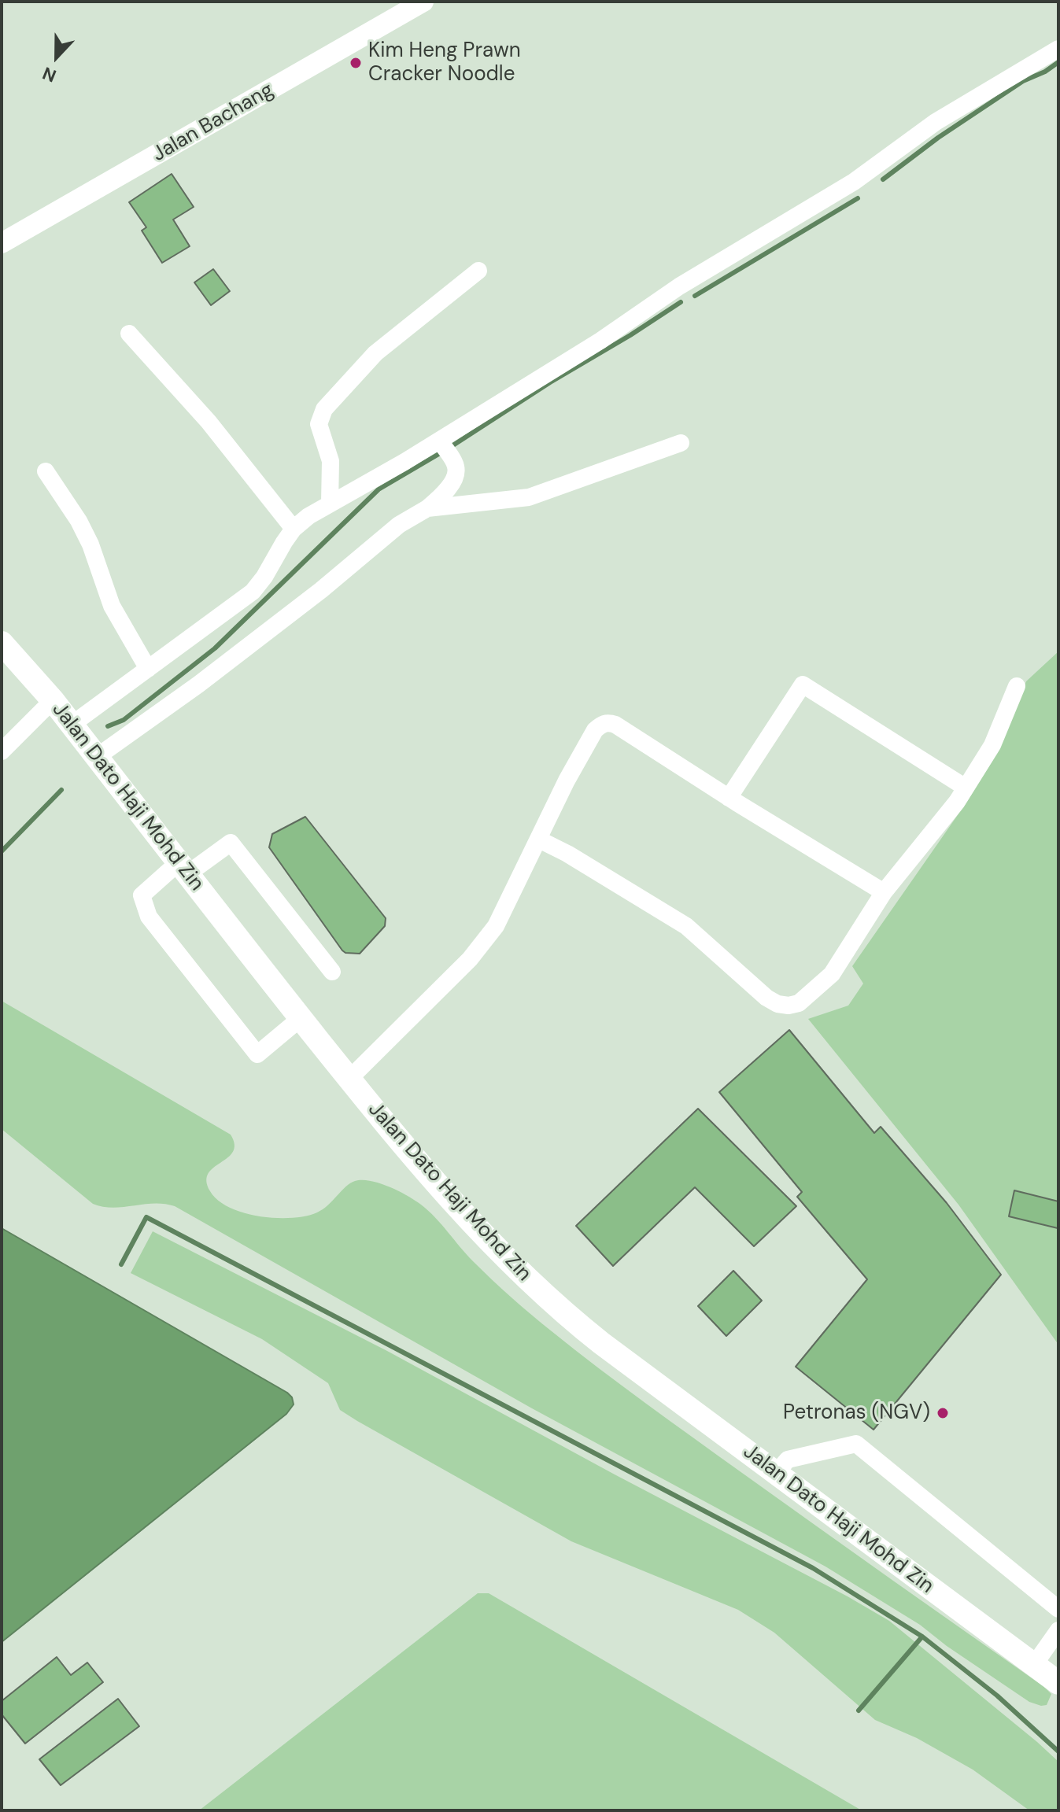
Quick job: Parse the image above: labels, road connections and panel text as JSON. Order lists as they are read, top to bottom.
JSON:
{
  "streets": {
    "main road": ["Jalan Dato Haji Mohd Zin"],
    "street": ["Jalan Bachang"]
  },
  "places": ["Kim Heng Prawn Cracker Noodle", "Petronas (NGV)"],
  "north": "bottom"
}
